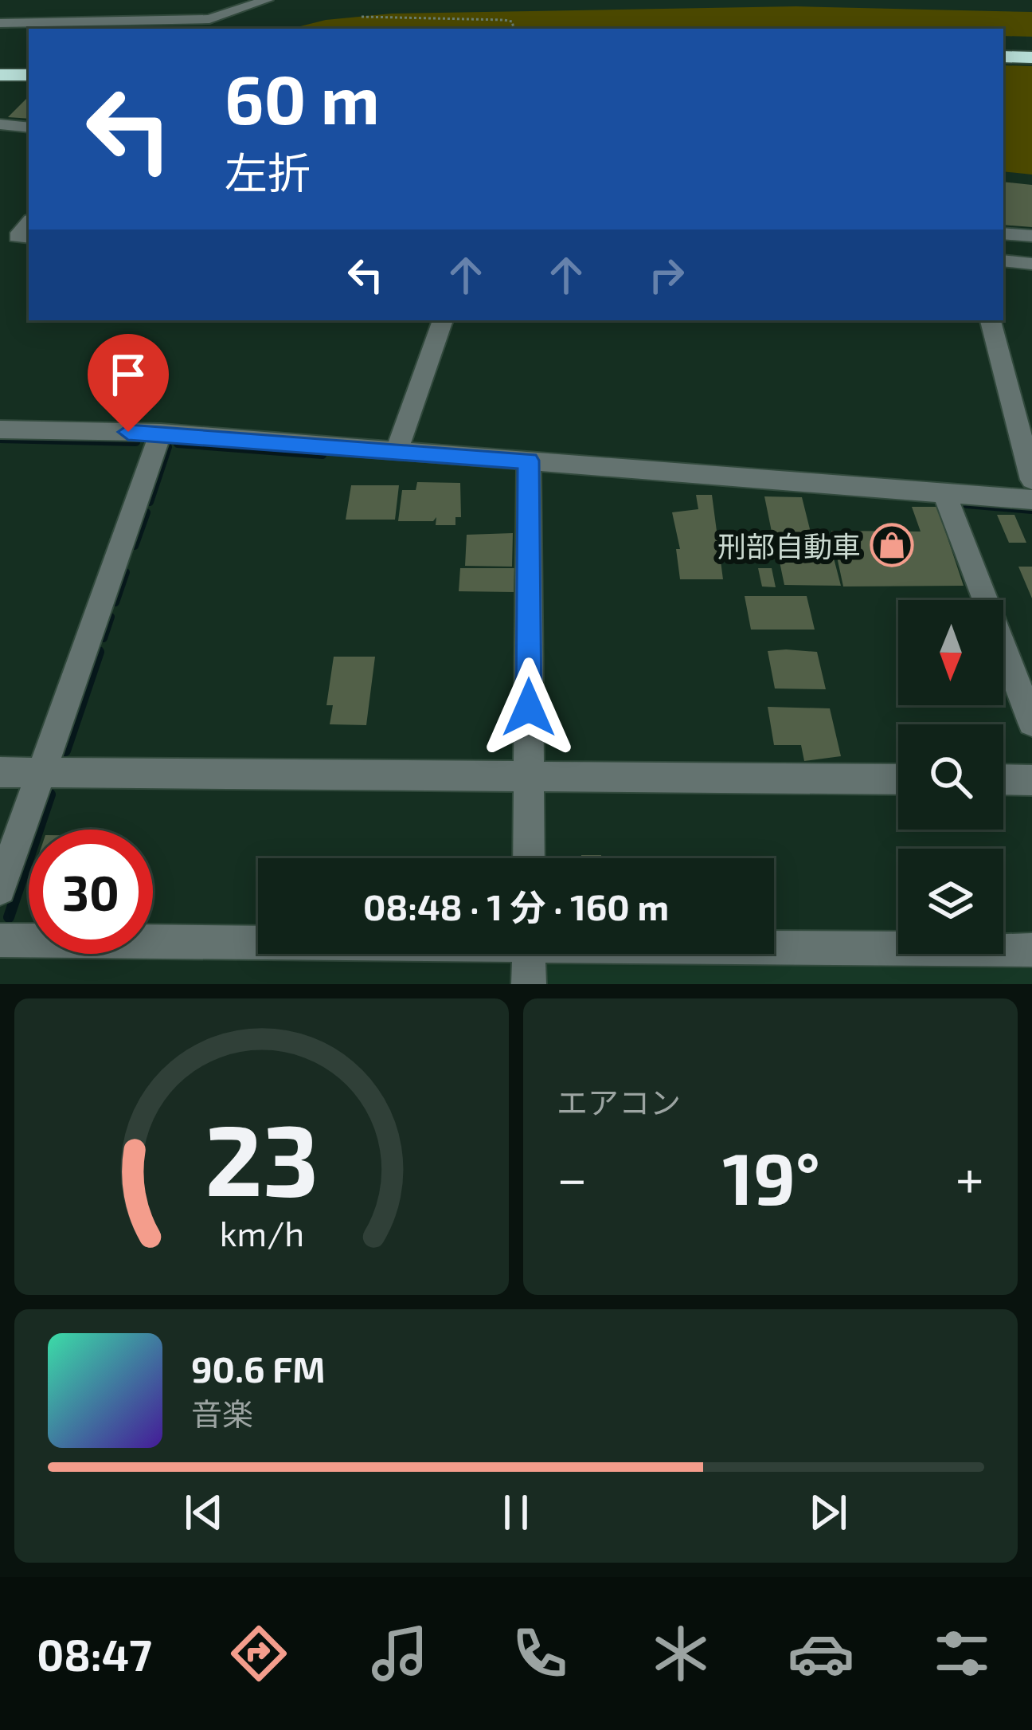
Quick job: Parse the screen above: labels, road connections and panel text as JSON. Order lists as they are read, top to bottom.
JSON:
{
  "places": {
    "shop": ["刑部自動車"]
  },
  "north": "bottom",
  "page": {
    "turn": ["60 m", "左折"],
    "limit": "30",
    "trip": "08:48 · 1 分 · 160 m",
    "tile": "エアコン",
    "heat": ["−", "19°", "+"],
    "song": ["90.6 FM", "音楽"],
    "tabs": "08:47",
    "gauge": ["23", "km/h"]
  }
}
